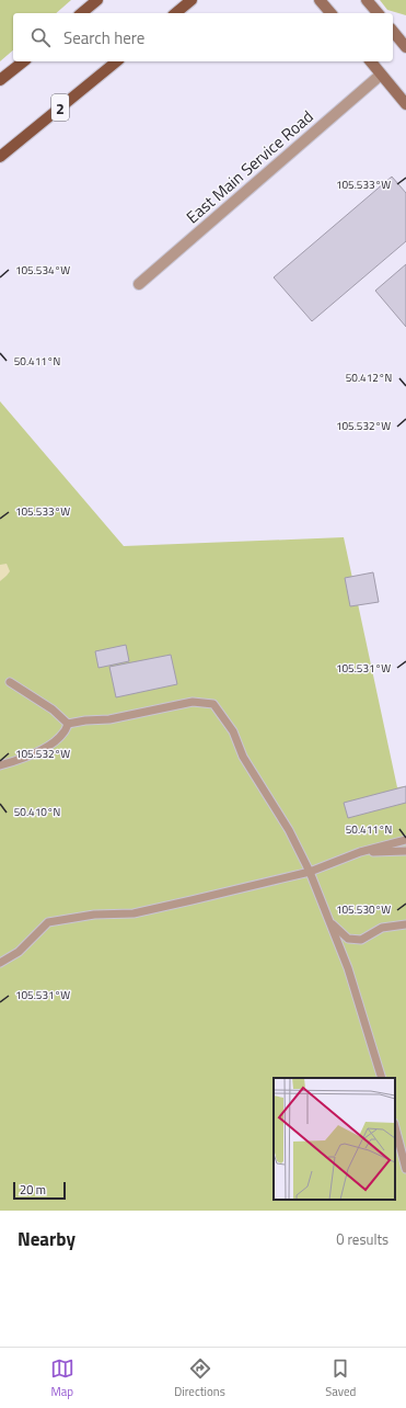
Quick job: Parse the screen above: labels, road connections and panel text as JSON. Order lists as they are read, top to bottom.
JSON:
{
  "streets": {
    "main road": ["2"],
    "street": ["East Main Service Road"]
  },
  "scale_bar": "20 m",
  "page": {
    "search": "Search here",
    "scale": "20 m",
    "heading": ["Nearby", "0 results"],
    "nav": ["Map", "Directions", "Saved"]
  },
  "coordinates": [
    "105.533°W",
    "105.534°W",
    "50.411°N",
    "50.412°N",
    "105.532°W",
    "105.531°W",
    "50.410°N",
    "105.530°W"
  ]
}
